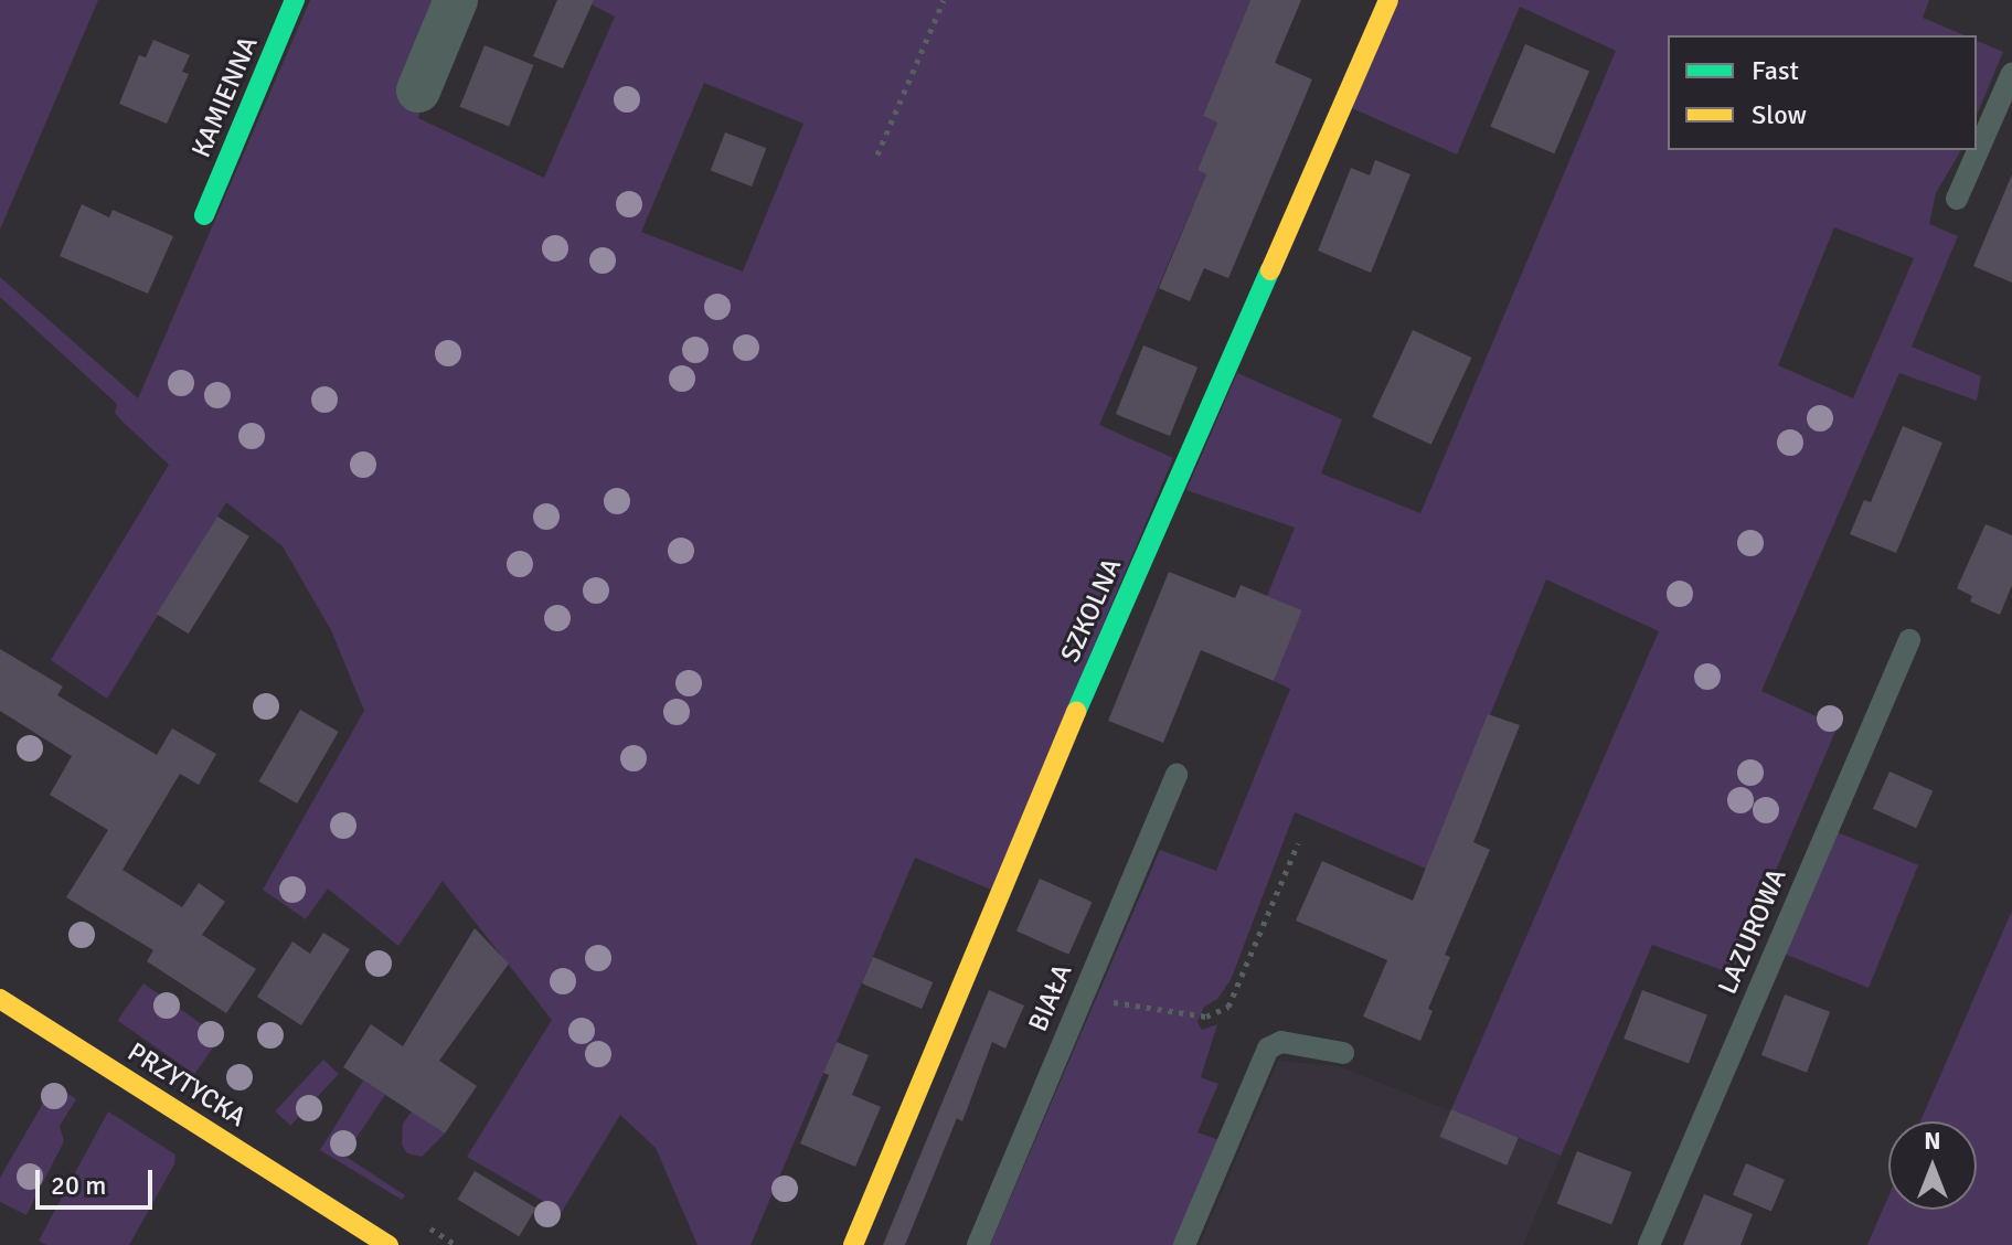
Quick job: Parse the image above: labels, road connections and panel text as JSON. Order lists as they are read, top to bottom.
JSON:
{
  "streets": {
    "street": ["KAMIENNA", "SZKOLNA", "PRZYTYCKA"],
    "lane": ["LAZUROWA", "BIAŁA"]
  },
  "legend": ["Fast", "Slow"],
  "scale_bar": "20 m",
  "north": "top"
}
